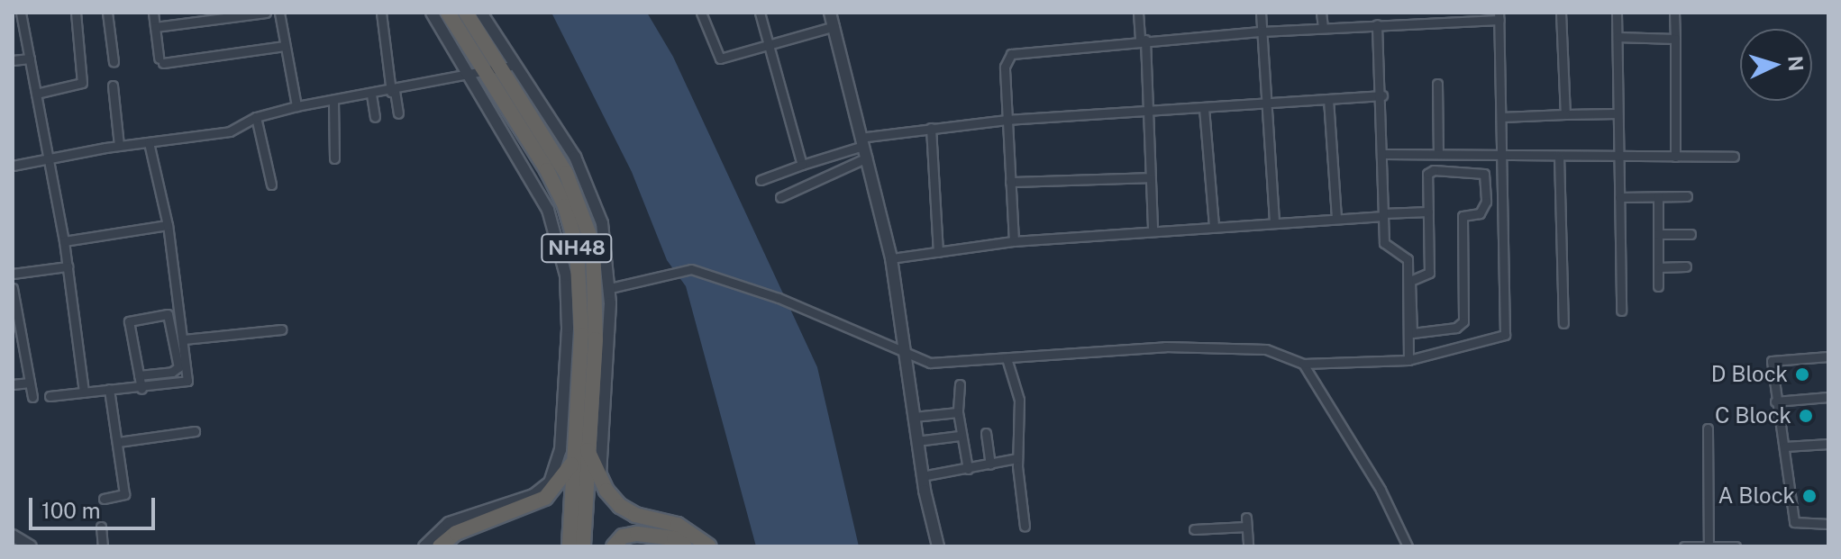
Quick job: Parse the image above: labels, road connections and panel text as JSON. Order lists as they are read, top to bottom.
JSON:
{
  "streets": {
    "highway": ["NH48"]
  },
  "places": ["D Block", "C Block", "A Block"],
  "scale_bar": "100 m",
  "north": "right"
}
